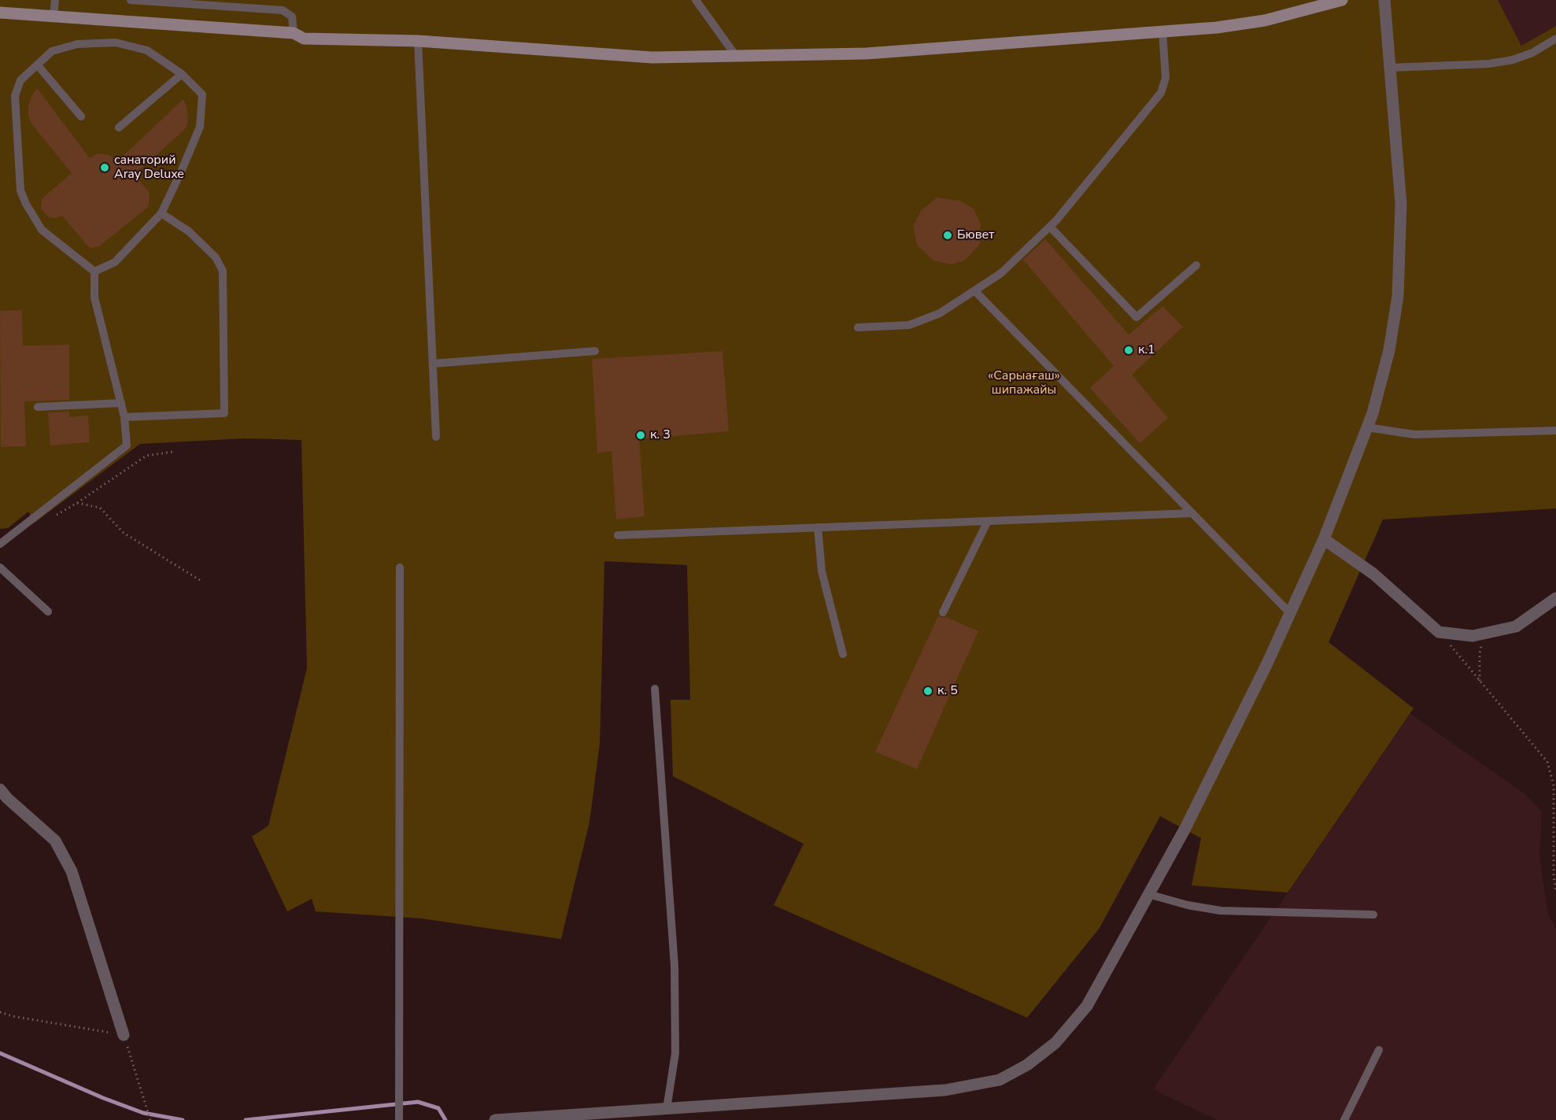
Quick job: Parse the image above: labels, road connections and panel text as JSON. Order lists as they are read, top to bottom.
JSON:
{
  "parks": ["«Сарыағаш» шипажайы"],
  "places": [
    "санаторий Aray Deluxe",
    "Бювет",
    "к.1",
    "к. 3",
    "к. 5"
  ]
}
